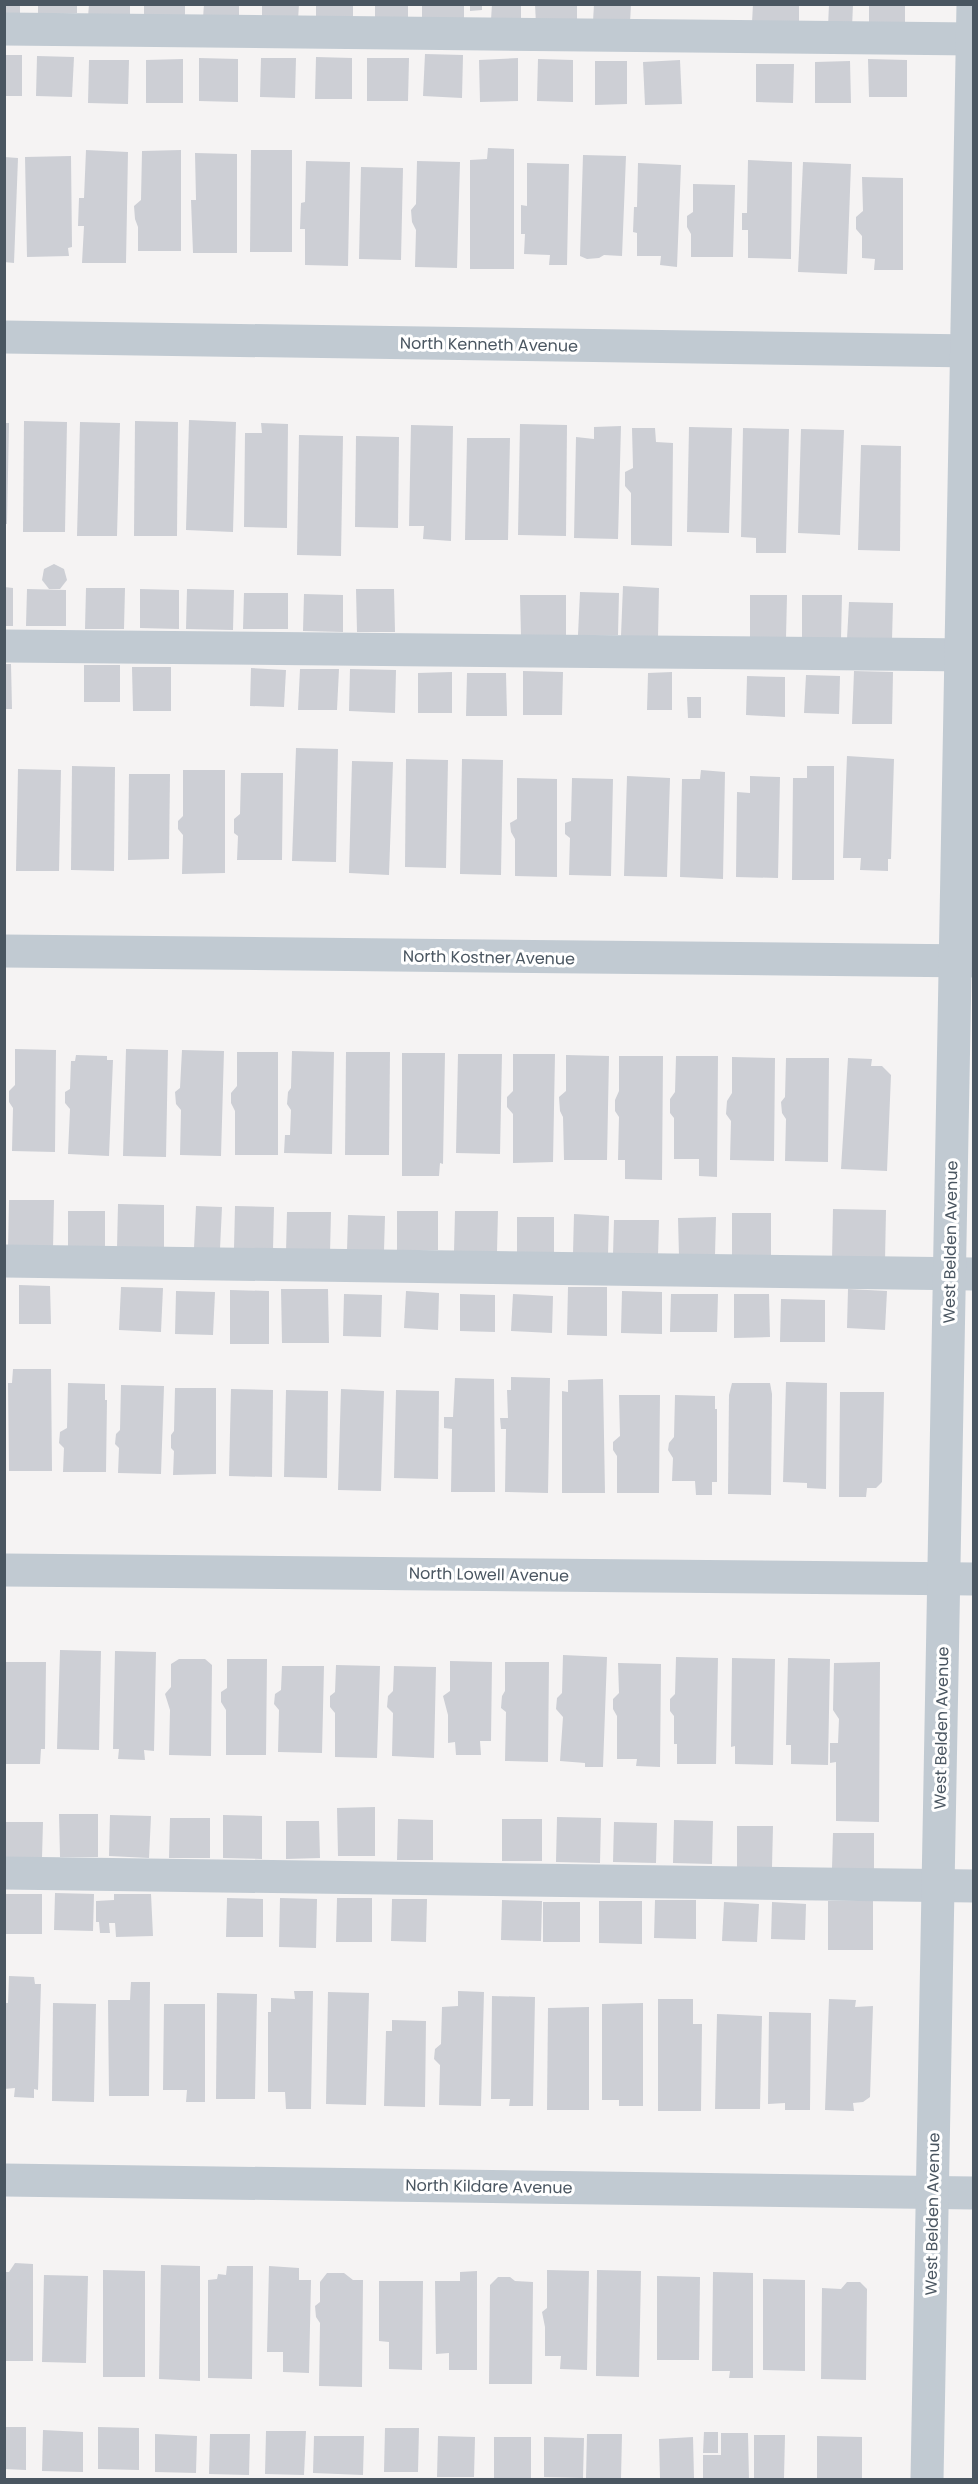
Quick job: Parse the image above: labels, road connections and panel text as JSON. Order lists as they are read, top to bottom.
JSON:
{
  "streets": {
    "street": [
      "North Kenneth Avenue",
      "North Kostner Avenue",
      "West Belden Avenue",
      "North Lowell Avenue",
      "North Kildare Avenue"
    ]
  },
  "crossings": [
    ["North Kenneth Avenue", "West Belden Avenue"],
    ["North Kostner Avenue", "West Belden Avenue"],
    ["West Belden Avenue", "North Lowell Avenue"],
    ["West Belden Avenue", "North Kildare Avenue"]
  ]
}
